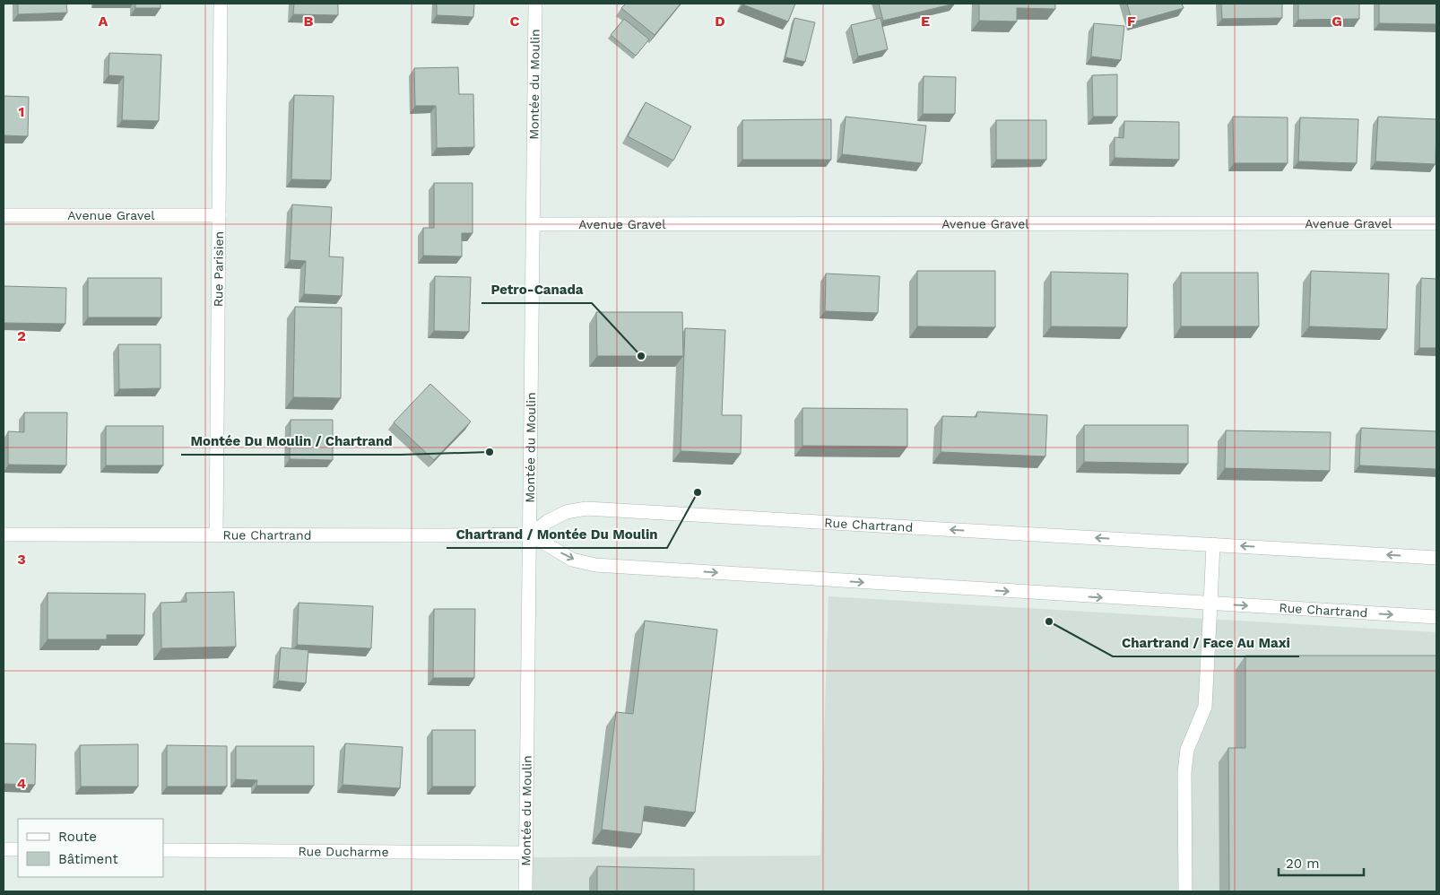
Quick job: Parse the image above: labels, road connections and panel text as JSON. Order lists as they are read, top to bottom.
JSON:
{
  "streets": {
    "street": [
      "Montée du Moulin",
      "Avenue Gravel",
      "Rue Parisien",
      "Rue Chartrand",
      "Rue Ducharme"
    ]
  },
  "crossings": [
    ["Montée du Moulin", "Avenue Gravel"],
    ["Montée du Moulin", "Rue Chartrand"],
    ["Montée du Moulin", "Rue Ducharme"],
    ["Avenue Gravel", "Rue Parisien"],
    ["Rue Parisien", "Rue Chartrand"]
  ],
  "places": [
    "Petro-Canada",
    "Montée Du Moulin / Chartrand",
    "Chartrand / Montée Du Moulin",
    "Chartrand / Face Au Maxi"
  ],
  "legend": ["Route", "Bâtiment"],
  "scale_bar": "20 m",
  "grid": {
    "columns": [
      "A",
      "B",
      "C",
      "D",
      "E",
      "F",
      "G"
    ],
    "rows": [
      "1",
      "2",
      "3",
      "4"
    ]
  }
}
